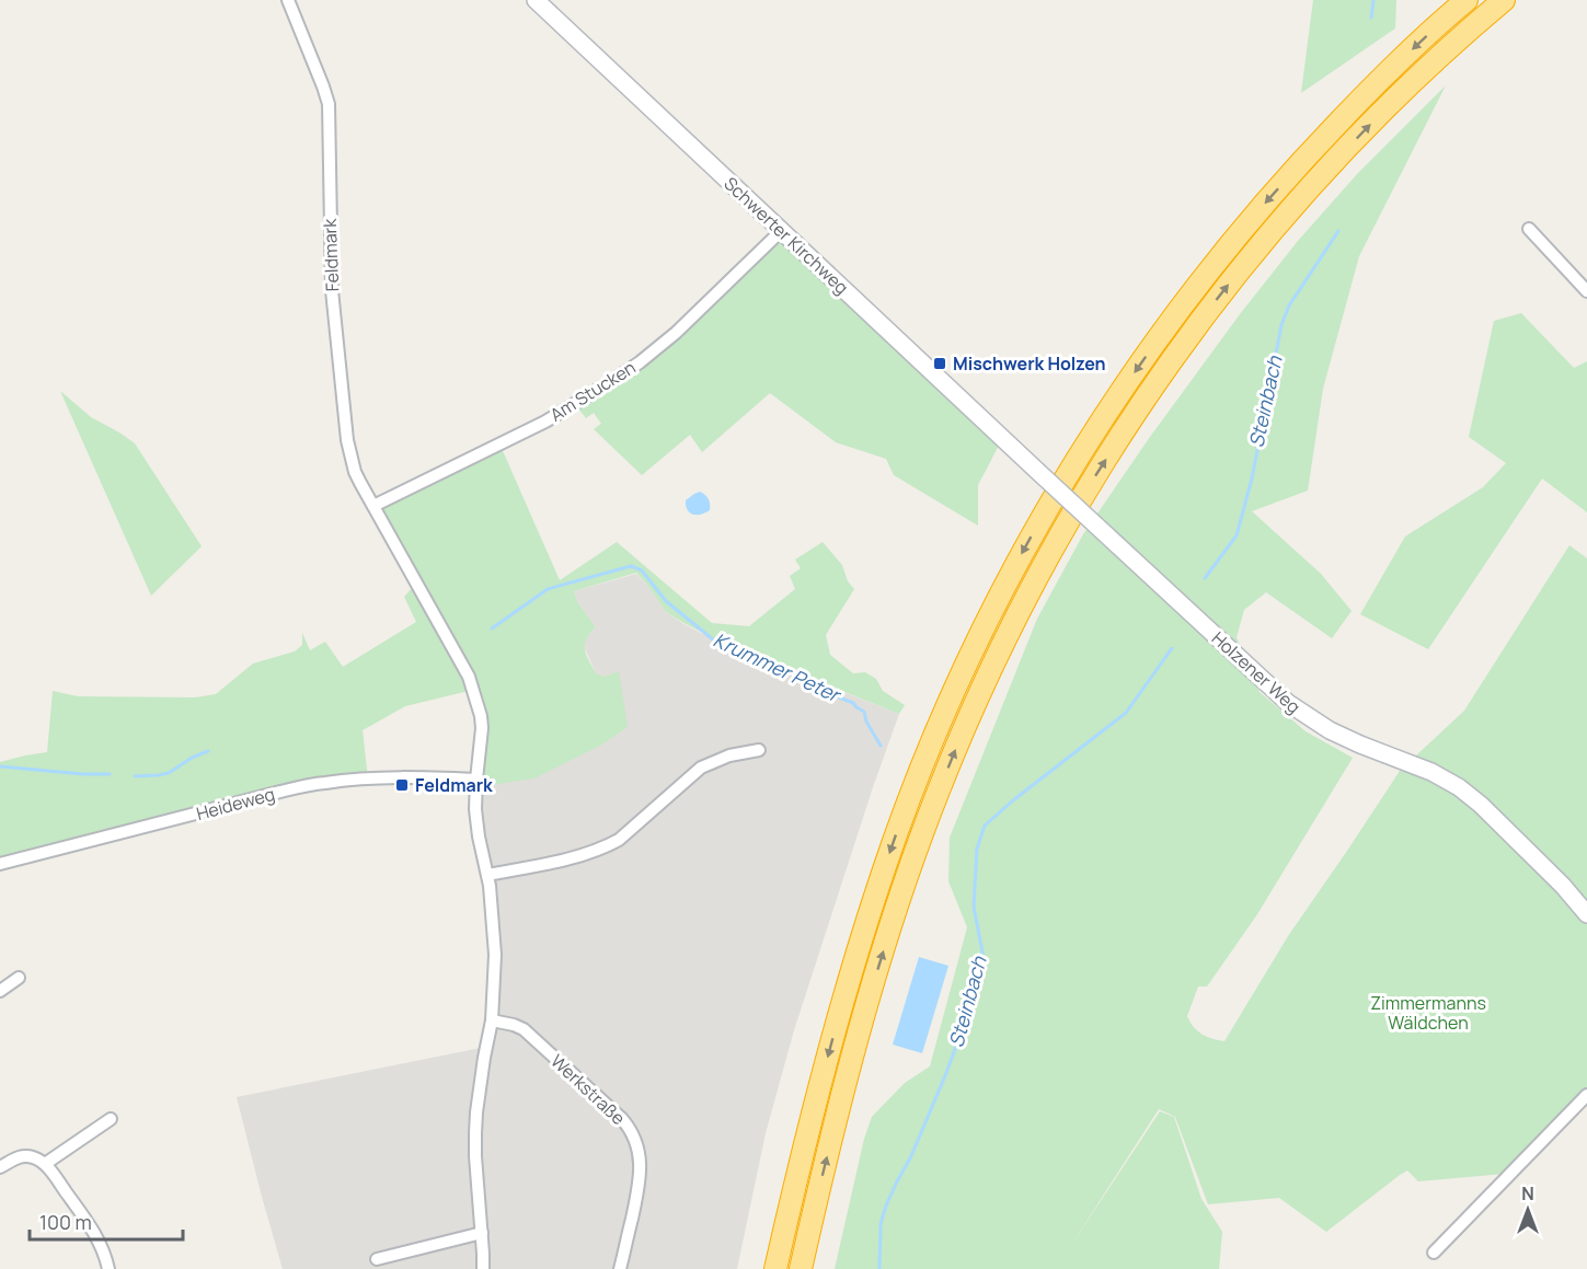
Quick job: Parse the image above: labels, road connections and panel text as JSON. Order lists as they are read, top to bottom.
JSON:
{
  "streets": {
    "main road": ["Schwerter Kirchweg", "Holzener Weg"],
    "street": [
      "Feldmark",
      "Am Stucken",
      "Heideweg",
      "Werkstraße"
    ]
  },
  "crossings": [
    ["Schwerter Kirchweg", "Am Stucken"],
    ["Schwerter Kirchweg", "Holzener Weg"],
    ["Feldmark", "Am Stucken"],
    ["Feldmark", "Heideweg"],
    ["Feldmark", "Werkstraße"]
  ],
  "water": ["Steinbach", "Krummer Peter"],
  "parks": ["Zimmermanns Wäldchen"],
  "places": {
    "transit": ["Mischwerk Holzen", "Feldmark"]
  },
  "scale_bar": "100 m",
  "north": "top"
}
